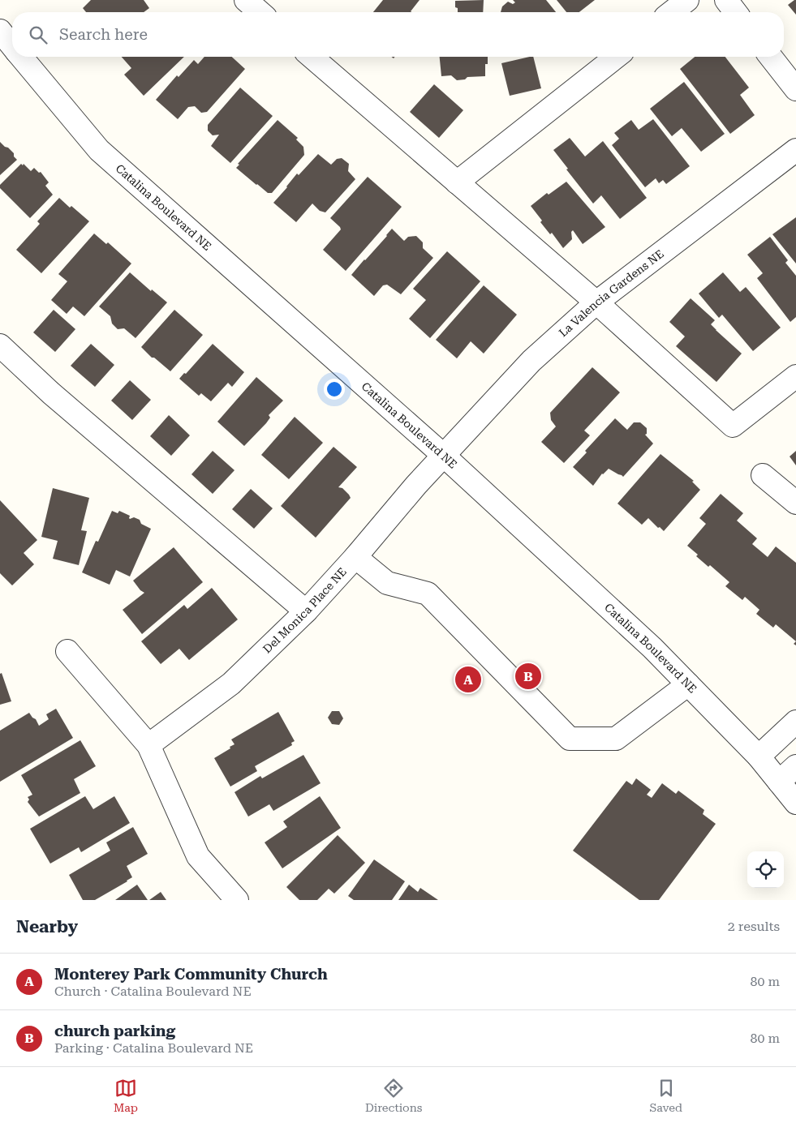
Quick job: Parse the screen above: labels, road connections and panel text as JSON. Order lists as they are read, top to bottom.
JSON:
{
  "streets": {
    "street": ["Catalina Boulevard NE", "La Valencia Gardens NE", "Del Monica Place NE"]
  },
  "crossings": [
    ["Catalina Boulevard NE", "La Valencia Gardens NE"],
    ["Catalina Boulevard NE", "Del Monica Place NE"],
    ["La Valencia Gardens NE", "Del Monica Place NE"]
  ],
  "page": {
    "search": "Search here",
    "pins": ["B", "A"],
    "heading": ["Nearby", "2 results"],
    "list": [
      {
        "mark": "A",
        "name": "Monterey Park Community Church",
        "note": "Church · Catalina Boulevard NE",
        "value": "80 m"
      },
      {
        "mark": "B",
        "name": "church parking",
        "note": "Parking · Catalina Boulevard NE",
        "value": "80 m"
      }
    ],
    "nav": ["Map", "Directions", "Saved"]
  }
}
